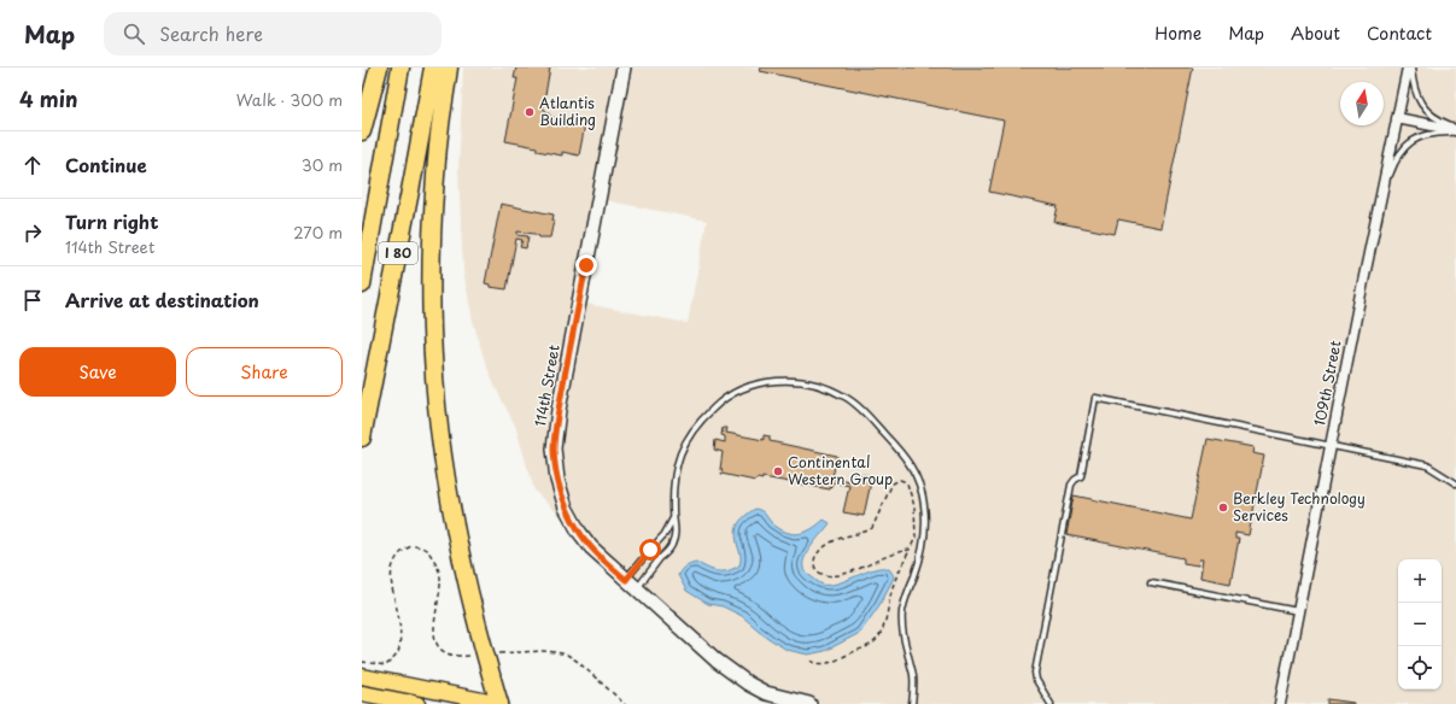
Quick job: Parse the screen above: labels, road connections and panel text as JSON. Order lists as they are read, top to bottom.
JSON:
{
  "streets": {
    "highway": ["I 80"],
    "street": ["109th Street", "114th Street"]
  },
  "places": ["Atlantis Building", "Continental Western Group", "Berkley Technology Services"],
  "north": "top",
  "page": {
    "header": "Map",
    "search": "Search here",
    "nav": [
      "Home",
      "Map",
      "About",
      "Contact"
    ],
    "heading": ["4 min", "Walk · 300 m"],
    "list": [
      ["Continue", "30 m"],
      ["Turn right", "114th Street", "270 m"],
      "Arrive at destination"
    ],
    "buttons": ["Save", "Share"],
    "map_buttons": ["+", "−"]
  }
}
